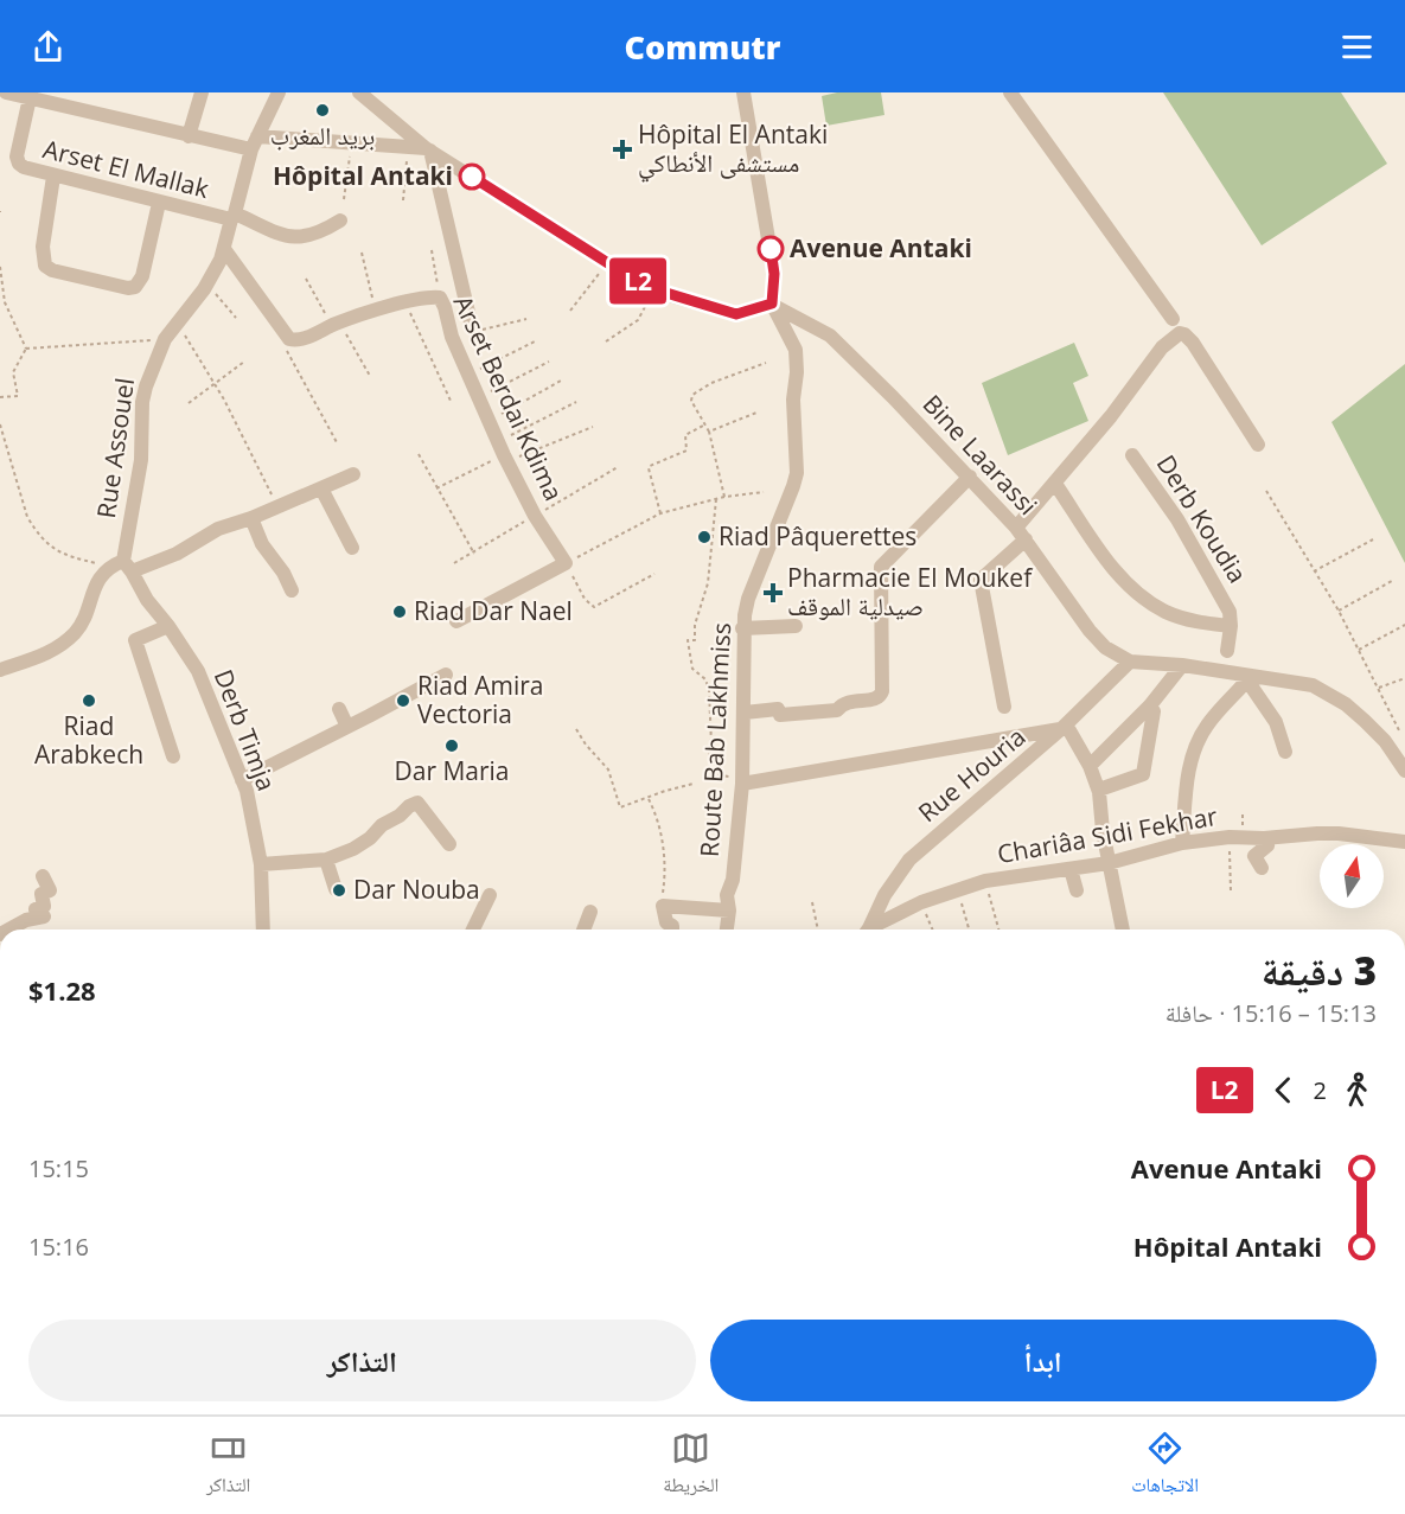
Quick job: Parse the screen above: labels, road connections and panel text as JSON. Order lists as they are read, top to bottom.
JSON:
{
  "streets": {
    "street": [
      "Arset El Mallak",
      "Arset Berdai Kdima",
      "Rue Assouel",
      "Bine Laarassi",
      "Derb Koudia",
      "Derb Timja",
      "Route Bab Lakhmiss",
      "Rue Houria",
      "Chariâa Sidi Fekhar"
    ]
  },
  "crossings": [
    ["Arset El Mallak", "Rue Assouel"],
    ["Arset Berdai Kdima", "Rue Assouel"],
    ["Rue Assouel", "Derb Timja"],
    ["Bine Laarassi", "Route Bab Lakhmiss"],
    ["Bine Laarassi", "Rue Houria"]
  ],
  "places": {
    "other": [
      "بريد المغرب",
      "Hôpital Antaki",
      "Avenue Antaki",
      "Riad Pâquerettes",
      "Riad Dar Nael",
      "Riad Arabkech",
      "Riad Amira Vectoria",
      "Dar Maria",
      "Dar Nouba"
    ],
    "health": ["Hôpital El Antaki مستشفى الأنطاكي", "Pharmacie El Moukef صيدلية الموقف"]
  },
  "lines": ["bus line L2"],
  "north": "top",
  "page": {
    "header": "Commutr",
    "on_map": "L2",
    "heading": ["3 دقيقة", "15:13 – 15:16 · حافلة", "$1.28"],
    "legs": ["2", "L2"],
    "list": [
      {
        "name": "Avenue Antaki",
        "value": "15:15"
      },
      {
        "name": "Hôpital Antaki",
        "value": "15:16"
      }
    ],
    "buttons": ["ابدأ", "التذاكر"],
    "tabs": ["الاتجاهات", "الخريطة", "التذاكر"]
  }
}
